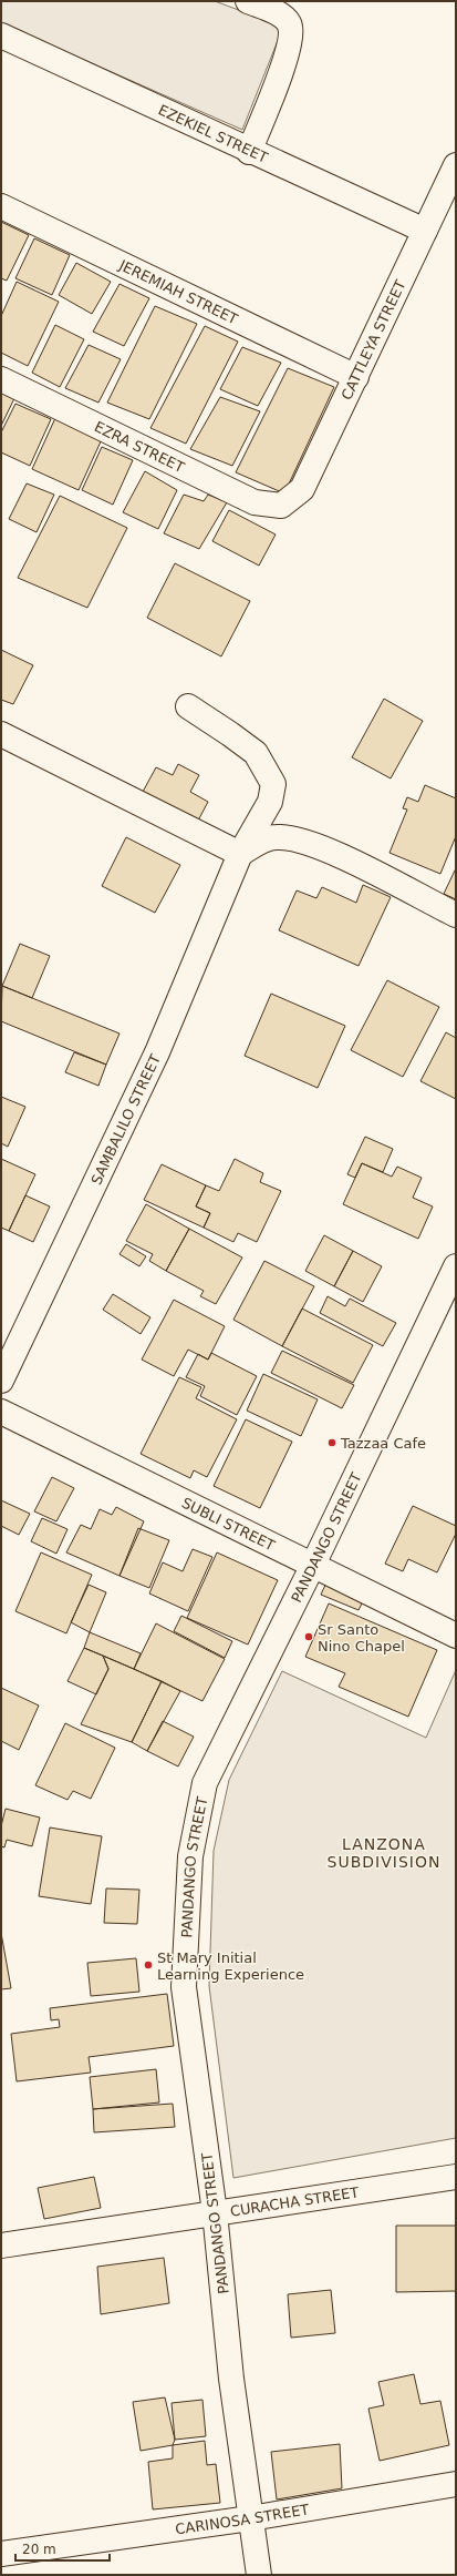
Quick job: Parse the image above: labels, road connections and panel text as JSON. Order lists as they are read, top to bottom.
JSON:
{
  "streets": {
    "street": [
      "EZEKIEL STREET",
      "JEREMIAH STREET",
      "CATTLEYA STREET",
      "EZRA STREET",
      "SAMBALILO STREET",
      "SUBLI STREET",
      "PANDANGO STREET",
      "CURACHA STREET",
      "CARINOSA STREET"
    ]
  },
  "crossings": [
    ["EZEKIEL STREET", "CATTLEYA STREET"],
    ["JEREMIAH STREET", "CATTLEYA STREET"],
    ["CATTLEYA STREET", "EZRA STREET"],
    ["SUBLI STREET", "PANDANGO STREET"],
    ["PANDANGO STREET", "CURACHA STREET"],
    ["PANDANGO STREET", "CARINOSA STREET"]
  ],
  "districts": ["LANZONA SUBDIVISION"],
  "places": ["Tazzaa Cafe", "Sr Santo Nino Chapel", "St Mary Initial Learning Experience"],
  "scale_bar": "20 m"
}
